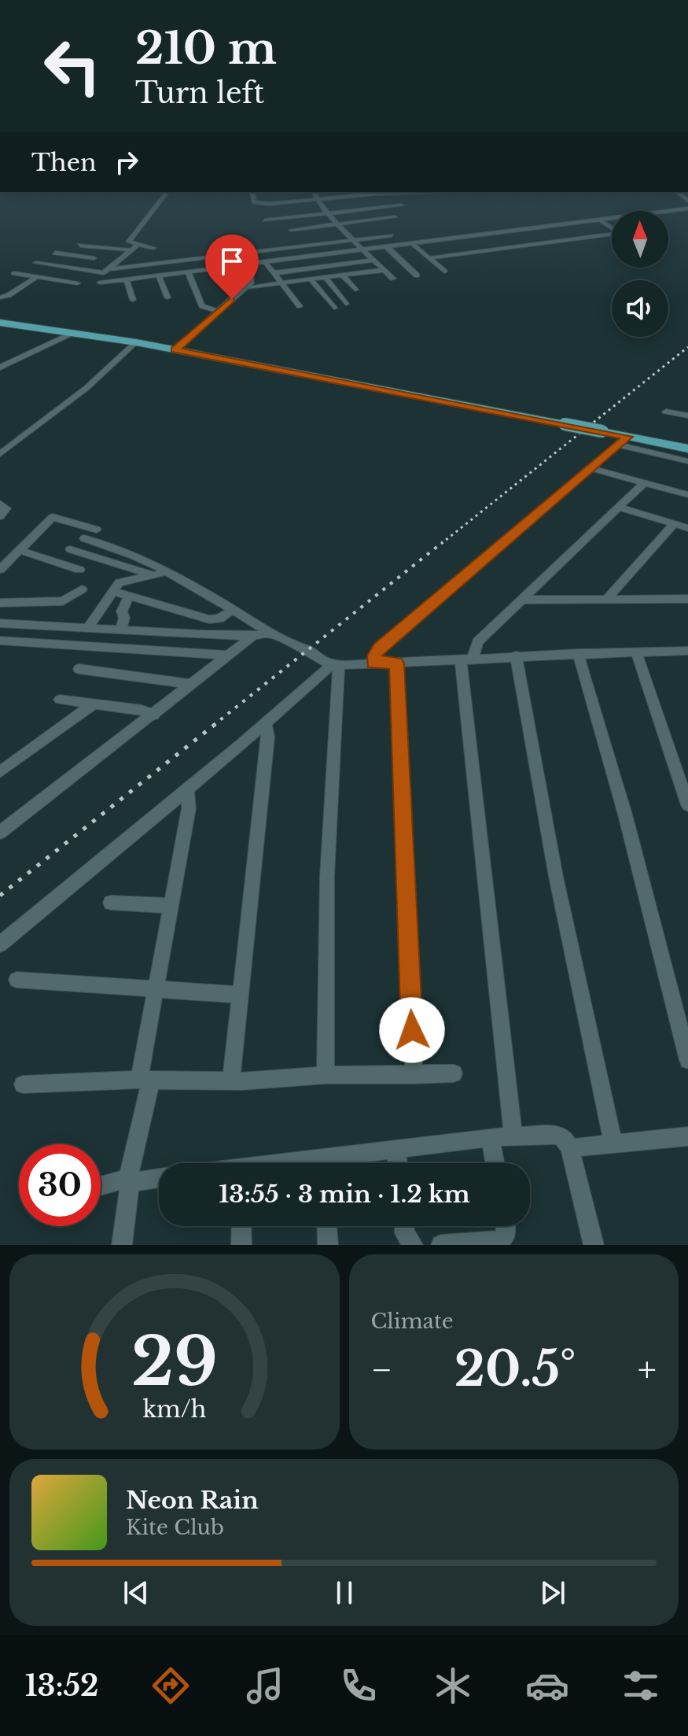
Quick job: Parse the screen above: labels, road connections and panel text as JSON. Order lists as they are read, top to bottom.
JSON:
{
  "north": "top",
  "page": {
    "turn": ["210 m", "Turn left"],
    "then": "Then",
    "limit": "30",
    "trip": "13:55 · 3 min · 1.2 km",
    "tile": "Climate",
    "heat": ["−", "20.5°", "+"],
    "song": ["Neon Rain", "Kite Club"],
    "tabs": "13:52",
    "gauge": ["29", "km/h"]
  }
}
